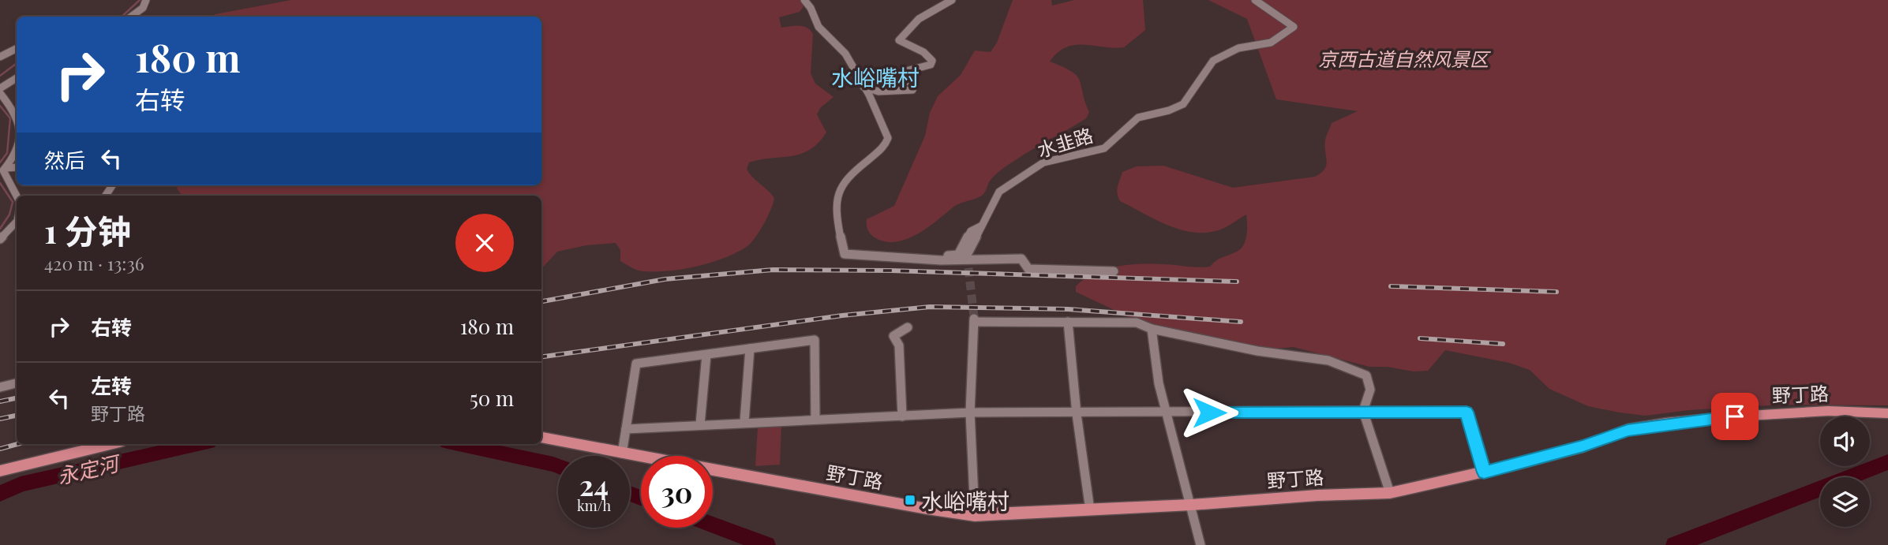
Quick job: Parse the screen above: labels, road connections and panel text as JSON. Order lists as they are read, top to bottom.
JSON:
{
  "streets": {
    "main road": ["野丁路"],
    "street": ["水韭路"]
  },
  "districts": ["水峪嘴村"],
  "water": ["永定河"],
  "parks": ["京西古道自然风景区"],
  "places": {
    "transit": ["水峪嘴村"]
  },
  "page": {
    "turn": ["180 m", "右转"],
    "then": "然后",
    "heading": ["1 分钟", "420 m · 13:36"],
    "list": [
      {
        "name": "右转",
        "value": "180 m"
      },
      {
        "name": "左转",
        "note": "野丁路",
        "value": "50 m"
      }
    ],
    "speed": "24 km/h",
    "limit": "30"
  }
}
